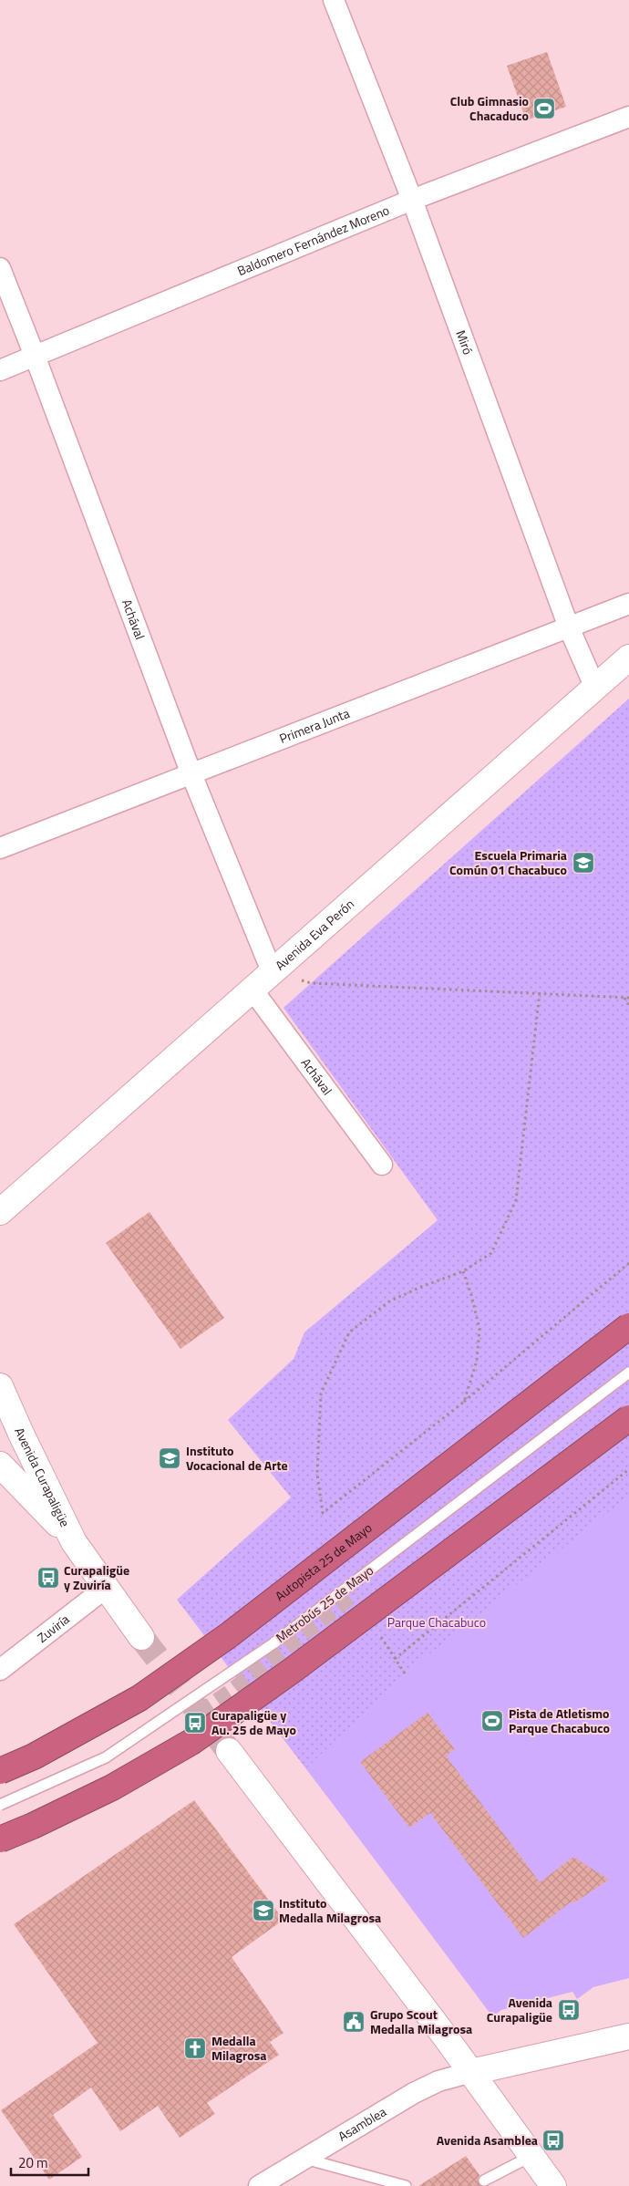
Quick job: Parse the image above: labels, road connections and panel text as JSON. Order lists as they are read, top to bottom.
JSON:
{
  "streets": {
    "highway": ["Autopista 25 de Mayo"],
    "main road": ["Avenida Eva Perón", "Avenida Curapaligüe"],
    "street": [
      "Baldomero Fernández Moreno",
      "Miró",
      "Achával",
      "Primera Junta",
      "Zuviría",
      "Asamblea"
    ],
    "lane": ["Metrobús 25 de Mayo"]
  },
  "crossings": [
    ["Baldomero Fernández Moreno", "Miró"],
    ["Baldomero Fernández Moreno", "Achával"],
    ["Miró", "Primera Junta"],
    ["Miró", "Avenida Eva Perón"],
    ["Achával", "Primera Junta"],
    ["Achával", "Avenida Eva Perón"],
    ["Avenida Curapaligüe", "Zuviría"]
  ],
  "parks": ["Parque Chacabuco"],
  "places": {
    "sports": ["Club Gimnasio Chacaduco", "Pista de Atletismo Parque Chacabuco"],
    "school or university": ["Escuela Primaria Común 01 Chacabuco", "Instituto Vocacional de Arte", "Instituto Medalla Milagrosa"],
    "bus stop": [
      "Curapaligüe y Zuviría",
      "Curapaligüe y Au. 25 de Mayo",
      "Avenida Curapaligüe",
      "Avenida Asamblea"
    ],
    "public building": ["Grupo Scout Medalla Milagrosa"],
    "church": ["Medalla Milagrosa"]
  },
  "scale_bar": "20 m"
}
